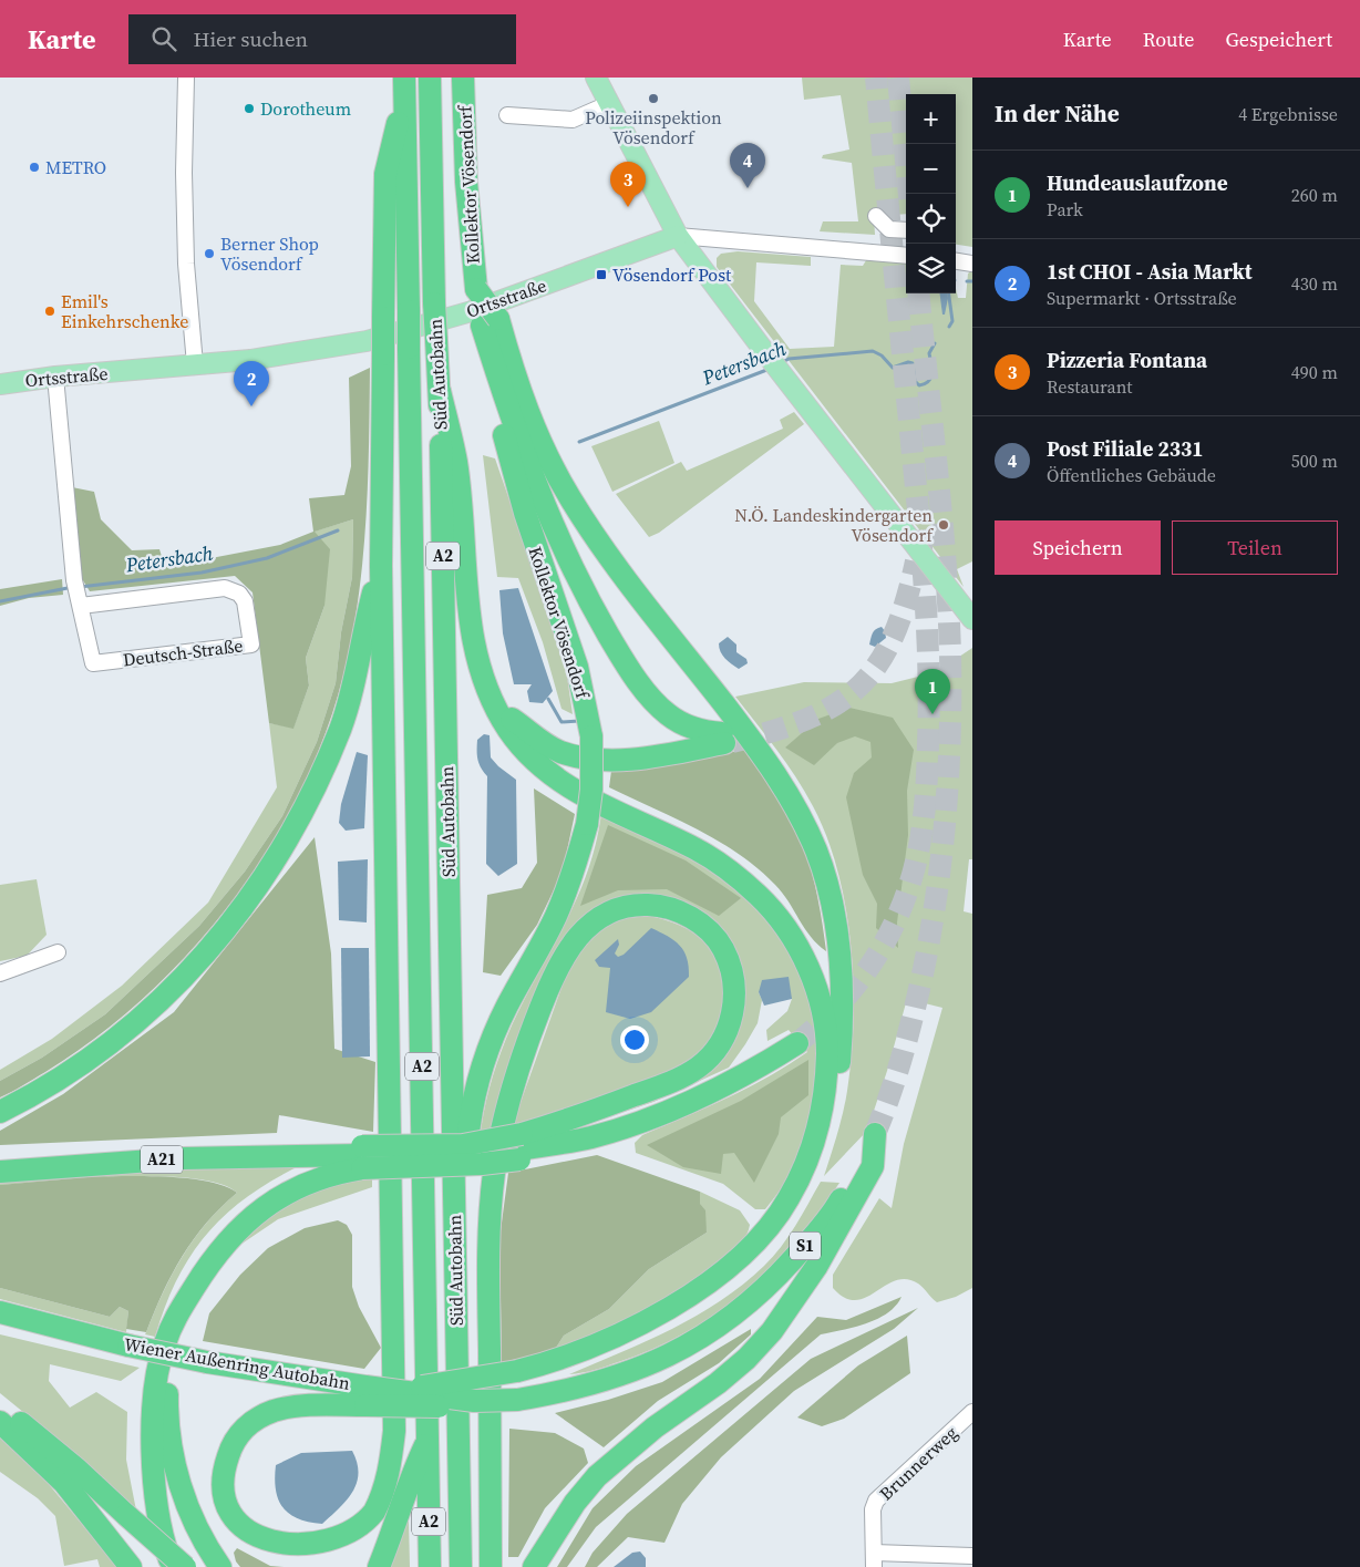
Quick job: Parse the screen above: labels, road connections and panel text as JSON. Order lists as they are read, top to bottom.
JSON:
{
  "streets": {
    "highway": [
      "Kollektor Vösendorf",
      "Süd Autobahn",
      "A2",
      "A21",
      "S1",
      "Wiener Außenring Autobahn"
    ],
    "main road": ["Ortsstraße"],
    "street": ["Deutsch-Straße", "Brunnerweg"]
  },
  "crossings": [
    ["Kollektor Vösendorf", "Süd Autobahn"],
    ["Ortsstraße", "Deutsch-Straße"],
    ["S1", "Wiener Außenring Autobahn"]
  ],
  "water": ["Petersbach"],
  "places": {
    "other": [
      "Polizeiinspektion Vösendorf",
      "Dorotheum",
      "METRO",
      "Berner Shop Vösendorf",
      "Emil's Einkehrschenke",
      "N.Ö. Landeskindergarten Vösendorf"
    ],
    "transit": ["Vösendorf Post"]
  },
  "page": {
    "header": "Karte",
    "search": "Hier suchen",
    "nav": ["Karte", "Route", "Gespeichert"],
    "heading": ["In der Nähe", "4 Ergebnisse"],
    "map_buttons": ["+", "−"],
    "pins": [
      "4",
      "3",
      "2",
      "1"
    ],
    "list": [
      {
        "mark": "1",
        "name": "Hundeauslaufzone",
        "note": "Park",
        "value": "260 m"
      },
      {
        "mark": "2",
        "name": "1st CHOI - Asia Markt",
        "note": "Supermarkt · Ortsstraße",
        "value": "430 m"
      },
      {
        "mark": "3",
        "name": "Pizzeria Fontana",
        "note": "Restaurant",
        "value": "490 m"
      },
      {
        "mark": "4",
        "name": "Post Filiale 2331",
        "note": "Öffentliches Gebäude",
        "value": "500 m"
      }
    ],
    "buttons": ["Speichern", "Teilen"]
  }
}
